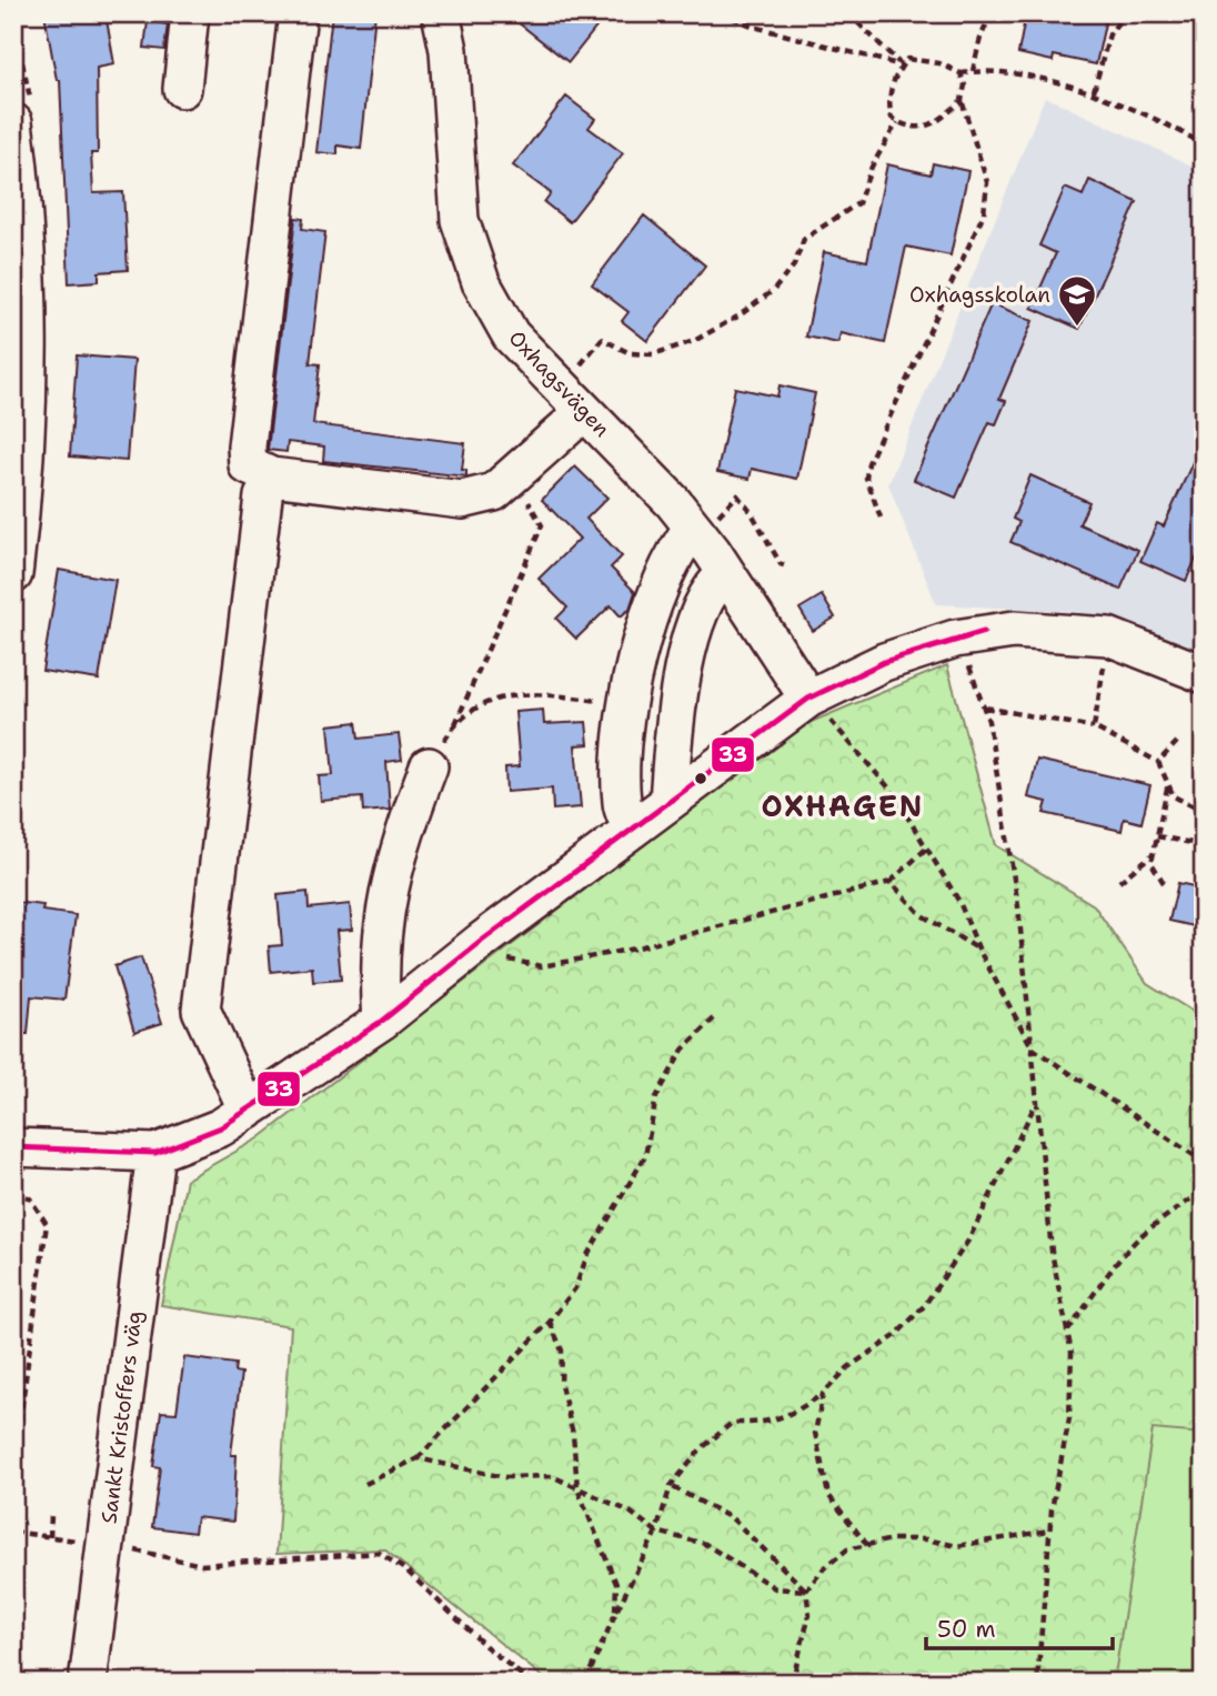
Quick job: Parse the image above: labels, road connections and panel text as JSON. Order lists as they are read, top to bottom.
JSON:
{
  "streets": {
    "street": ["Oxhagsvägen", "Sankt Kristoffers väg"]
  },
  "districts": ["OXHAGEN"],
  "places": {
    "school or university": ["Oxhagsskolan"]
  },
  "lines": ["transit line 33"],
  "scale_bar": "50 m"
}
